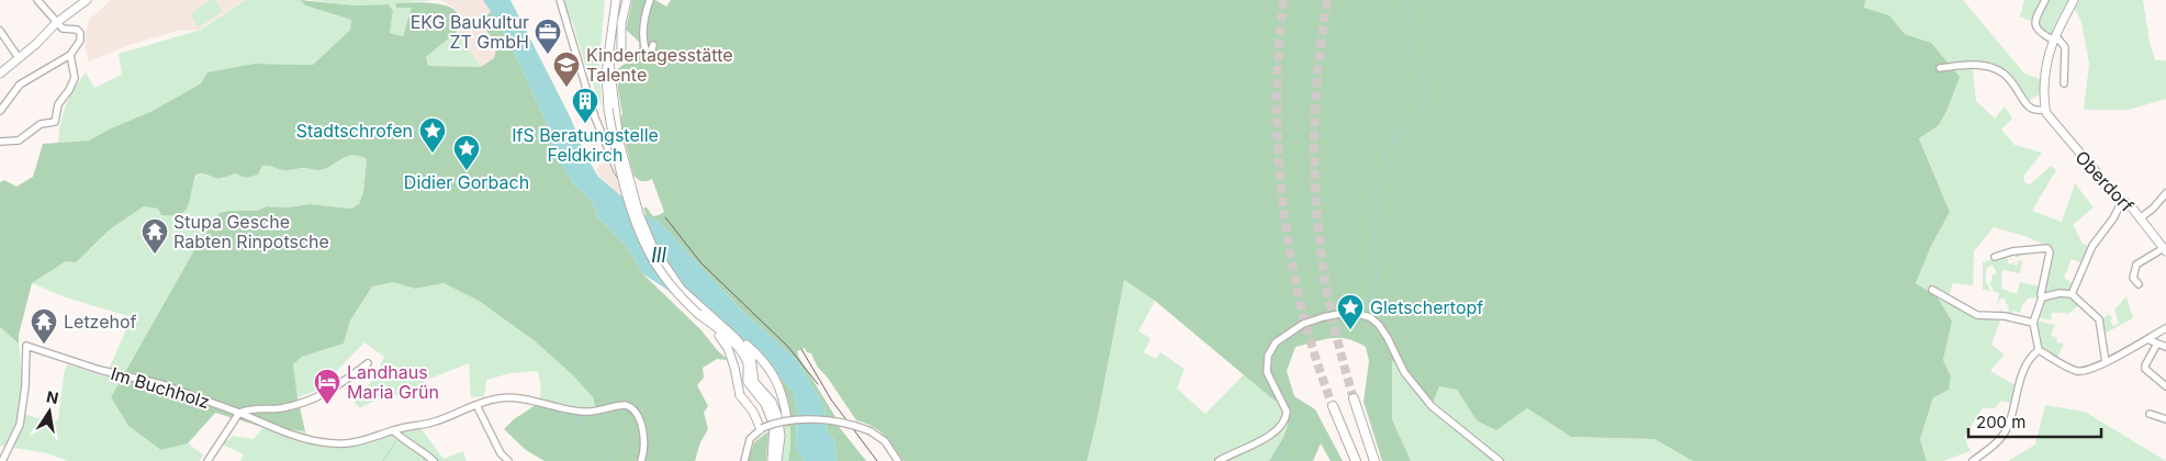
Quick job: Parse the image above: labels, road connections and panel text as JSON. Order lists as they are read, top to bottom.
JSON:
{
  "streets": {
    "main road": ["Oberdorf"],
    "street": ["Im Buchholz"]
  },
  "water": ["Ill"],
  "places": {
    "office": ["EKG Baukultur ZT GmbH"],
    "school or university": ["Kindertagesstätte Talente"],
    "building": ["IfS Beratungstelle Feldkirch"],
    "place": ["Stadtschrofen", "Didier Gorbach", "Gletschertopf"],
    "temple": ["Stupa Gesche Rabten Rinpotsche", "Letzehof"],
    "hotel": ["Landhaus Maria Grün"]
  },
  "scale_bar": "200 m",
  "north": "top"
}
